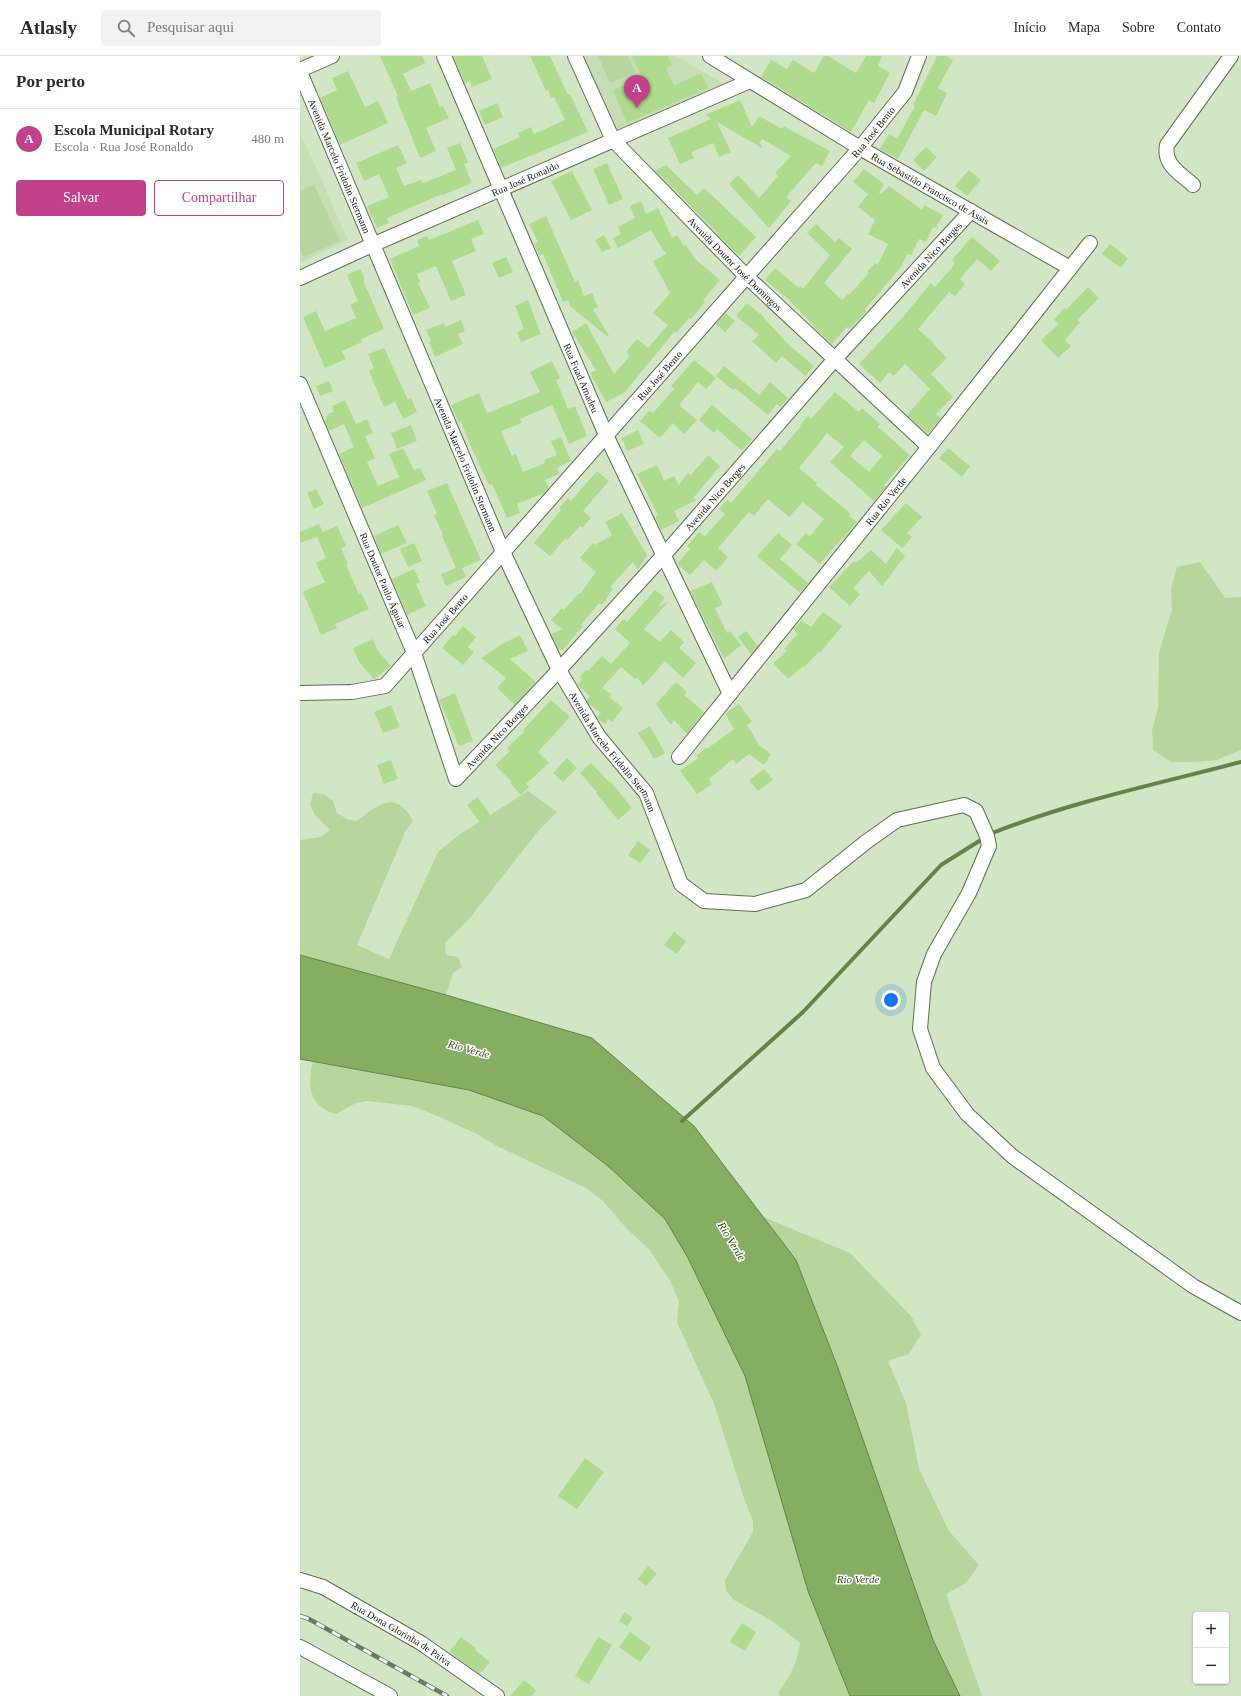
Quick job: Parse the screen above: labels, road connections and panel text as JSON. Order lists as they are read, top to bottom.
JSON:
{
  "streets": {
    "street": [
      "Rua José Bento",
      "Avenida Marcelo Fridolin Stermann",
      "Rua José Ronaldo",
      "Rua Sebastião Francisco de Assis",
      "Avenida Nico Borges",
      "Avenida Doutor José Domingos",
      "Rua Fuad Amadeu",
      "Rua Rio Verde",
      "Rua Doutor Paulo Águiar",
      "Rua Dona Glorinha de Paiva"
    ]
  },
  "crossings": [
    ["Rua José Bento", "Avenida Marcelo Fridolin Stermann"],
    ["Rua José Bento", "Rua Sebastião Francisco de Assis"],
    ["Rua José Bento", "Avenida Doutor José Domingos"],
    ["Rua José Bento", "Rua Fuad Amadeu"],
    ["Rua José Bento", "Rua Doutor Paulo Águiar"],
    ["Avenida Marcelo Fridolin Stermann", "Rua José Ronaldo"],
    ["Avenida Marcelo Fridolin Stermann", "Avenida Nico Borges"],
    ["Rua José Ronaldo", "Rua Sebastião Francisco de Assis"],
    ["Rua José Ronaldo", "Avenida Doutor José Domingos"],
    ["Rua José Ronaldo", "Rua Fuad Amadeu"],
    ["Rua Sebastião Francisco de Assis", "Avenida Nico Borges"],
    ["Rua Sebastião Francisco de Assis", "Rua Rio Verde"],
    ["Avenida Nico Borges", "Avenida Doutor José Domingos"],
    ["Avenida Nico Borges", "Rua Fuad Amadeu"],
    ["Avenida Nico Borges", "Rua Doutor Paulo Águiar"],
    ["Avenida Doutor José Domingos", "Rua Rio Verde"],
    ["Rua Fuad Amadeu", "Rua Rio Verde"]
  ],
  "water": ["Rio Verde"],
  "page": {
    "header": "Atlasly",
    "search": "Pesquisar aqui",
    "nav": [
      "Início",
      "Mapa",
      "Sobre",
      "Contato"
    ],
    "heading": "Por perto",
    "pins": "A",
    "list": [
      {
        "mark": "A",
        "name": "Escola Municipal Rotary",
        "note": "Escola · Rua José Ronaldo",
        "value": "480 m"
      }
    ],
    "buttons": ["Salvar", "Compartilhar"],
    "map_buttons": ["+", "−"]
  }
}
